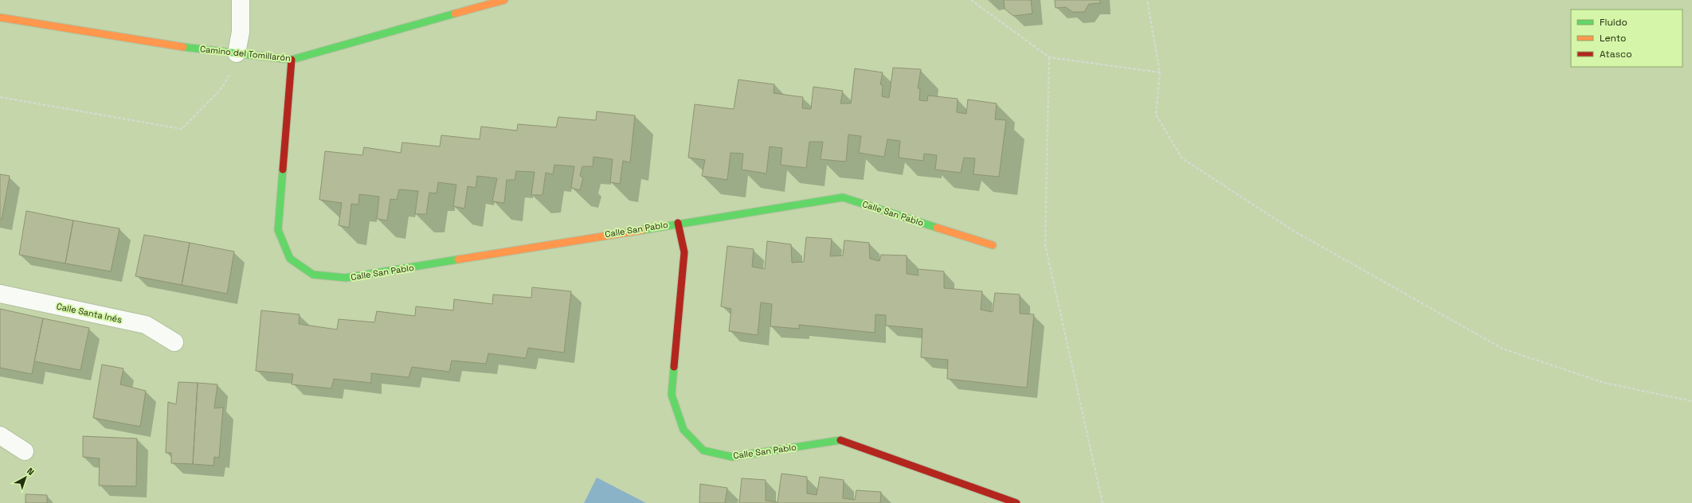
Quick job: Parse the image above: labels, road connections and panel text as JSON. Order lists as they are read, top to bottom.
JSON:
{
  "streets": {
    "street": ["Camino del Tomillarón", "Calle San Pablo", "Calle Santa Inés"]
  },
  "crossings": [
    ["Camino del Tomillarón", "Calle San Pablo"]
  ],
  "legend": ["Fluido", "Lento", "Atasco"],
  "north": "top right"
}
